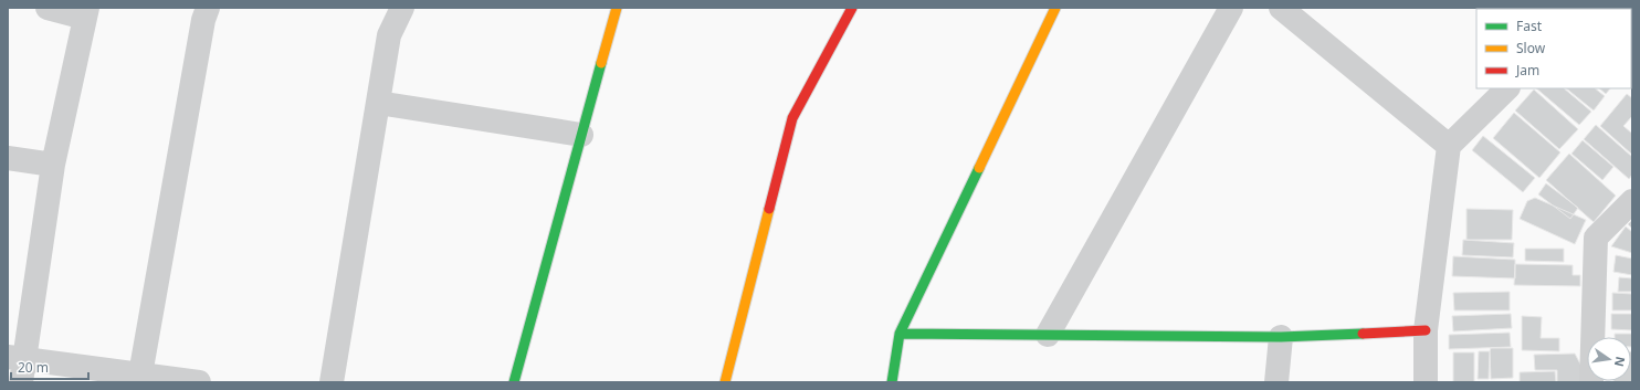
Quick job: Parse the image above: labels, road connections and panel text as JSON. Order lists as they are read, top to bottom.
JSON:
{
  "legend": ["Fast", "Slow", "Jam"],
  "scale_bar": "20 m",
  "north": "right"
}
